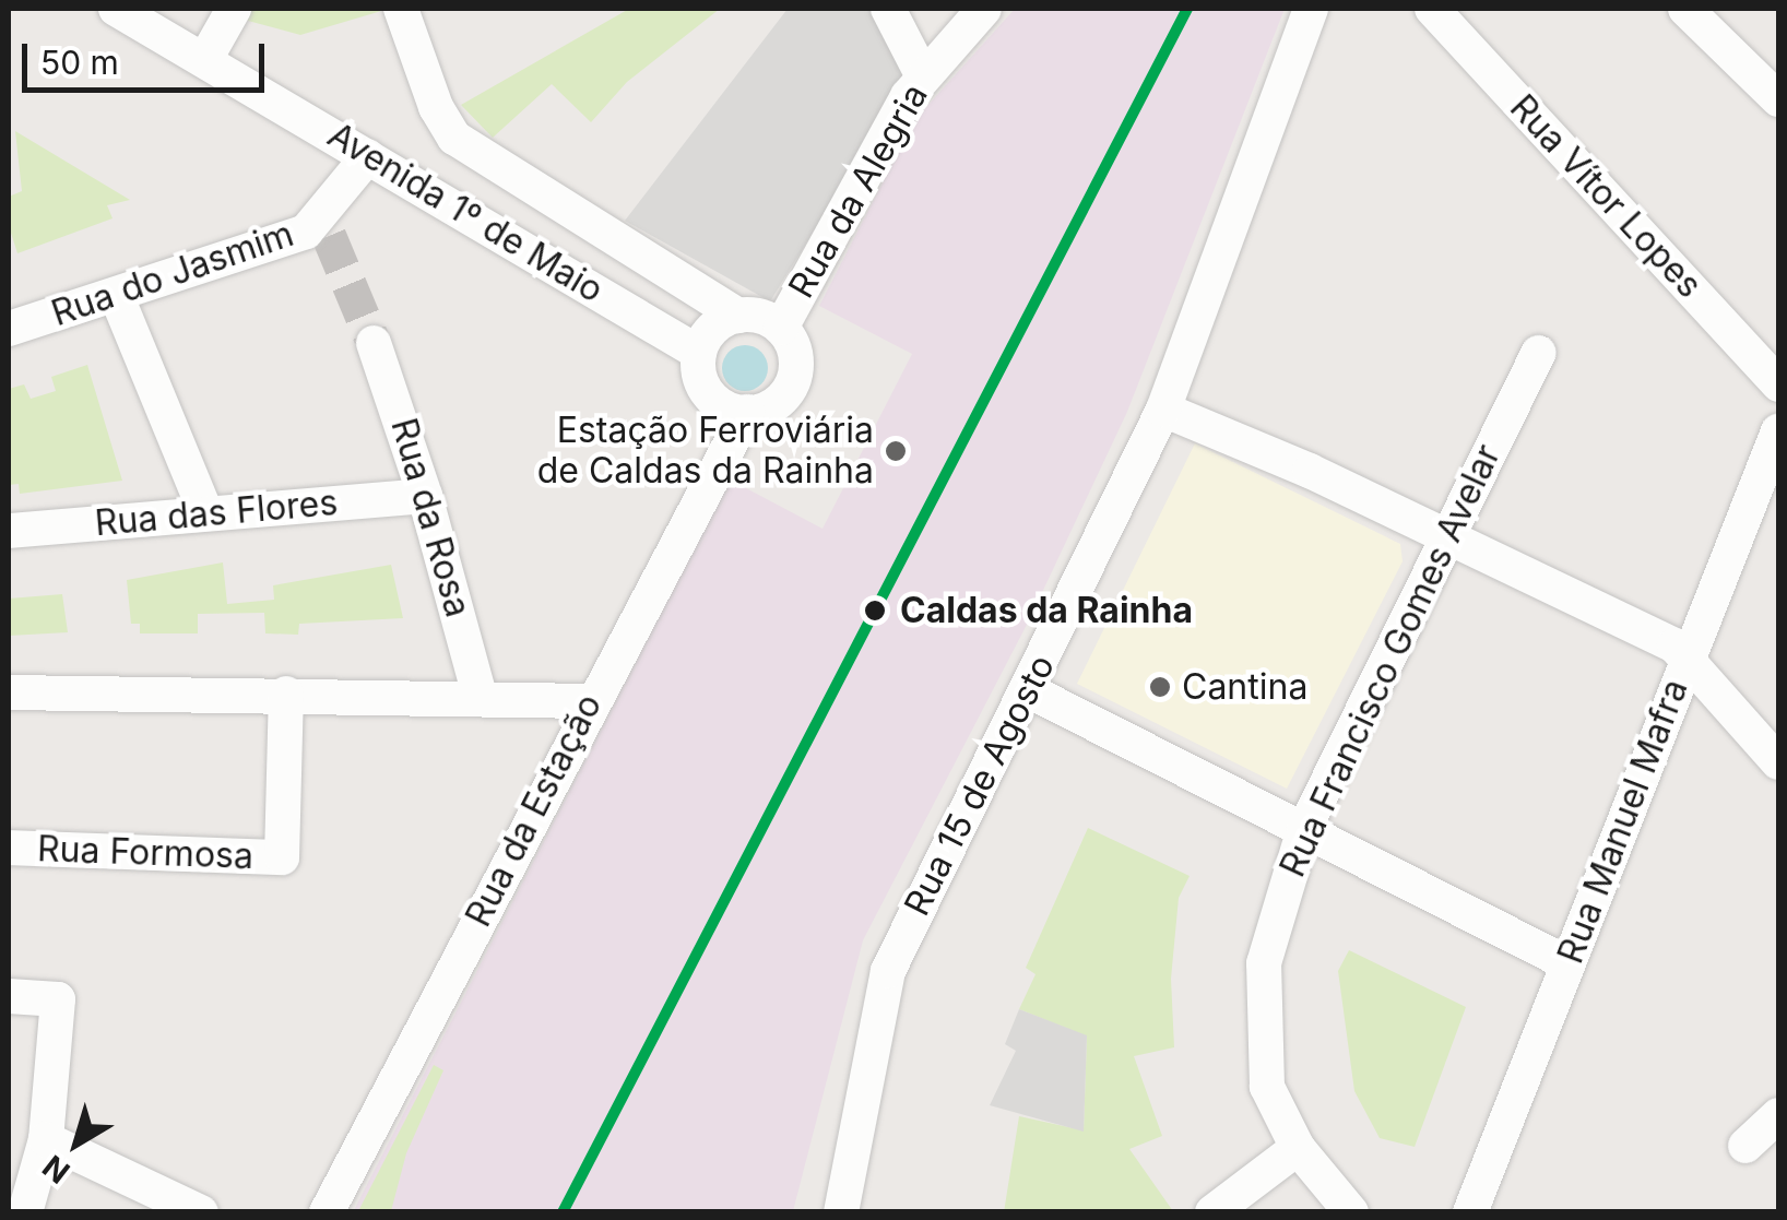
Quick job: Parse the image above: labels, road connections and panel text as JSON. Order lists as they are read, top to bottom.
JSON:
{
  "streets": {
    "street": [
      "Rua da Alegria",
      "Rua Vítor Lopes",
      "Avenida 1º de Maio",
      "Rua do Jasmim",
      "Rua das Flores",
      "Rua da Rosa",
      "Rua Francisco Gomes Avelar",
      "Rua 15 de Agosto",
      "Rua da Estação",
      "Rua Manuel Mafra",
      "Rua Formosa"
    ]
  },
  "crossings": [
    ["Rua da Alegria", "Avenida 1º de Maio"],
    ["Rua da Alegria", "Rua da Estação"],
    ["Avenida 1º de Maio", "Rua do Jasmim"],
    ["Avenida 1º de Maio", "Rua da Estação"],
    ["Rua das Flores", "Rua da Rosa"]
  ],
  "places": ["Estação Ferroviária de Caldas da Rainha", "Caldas da Rainha", "Cantina"],
  "scale_bar": "50 m",
  "north": "bottom left"
}
